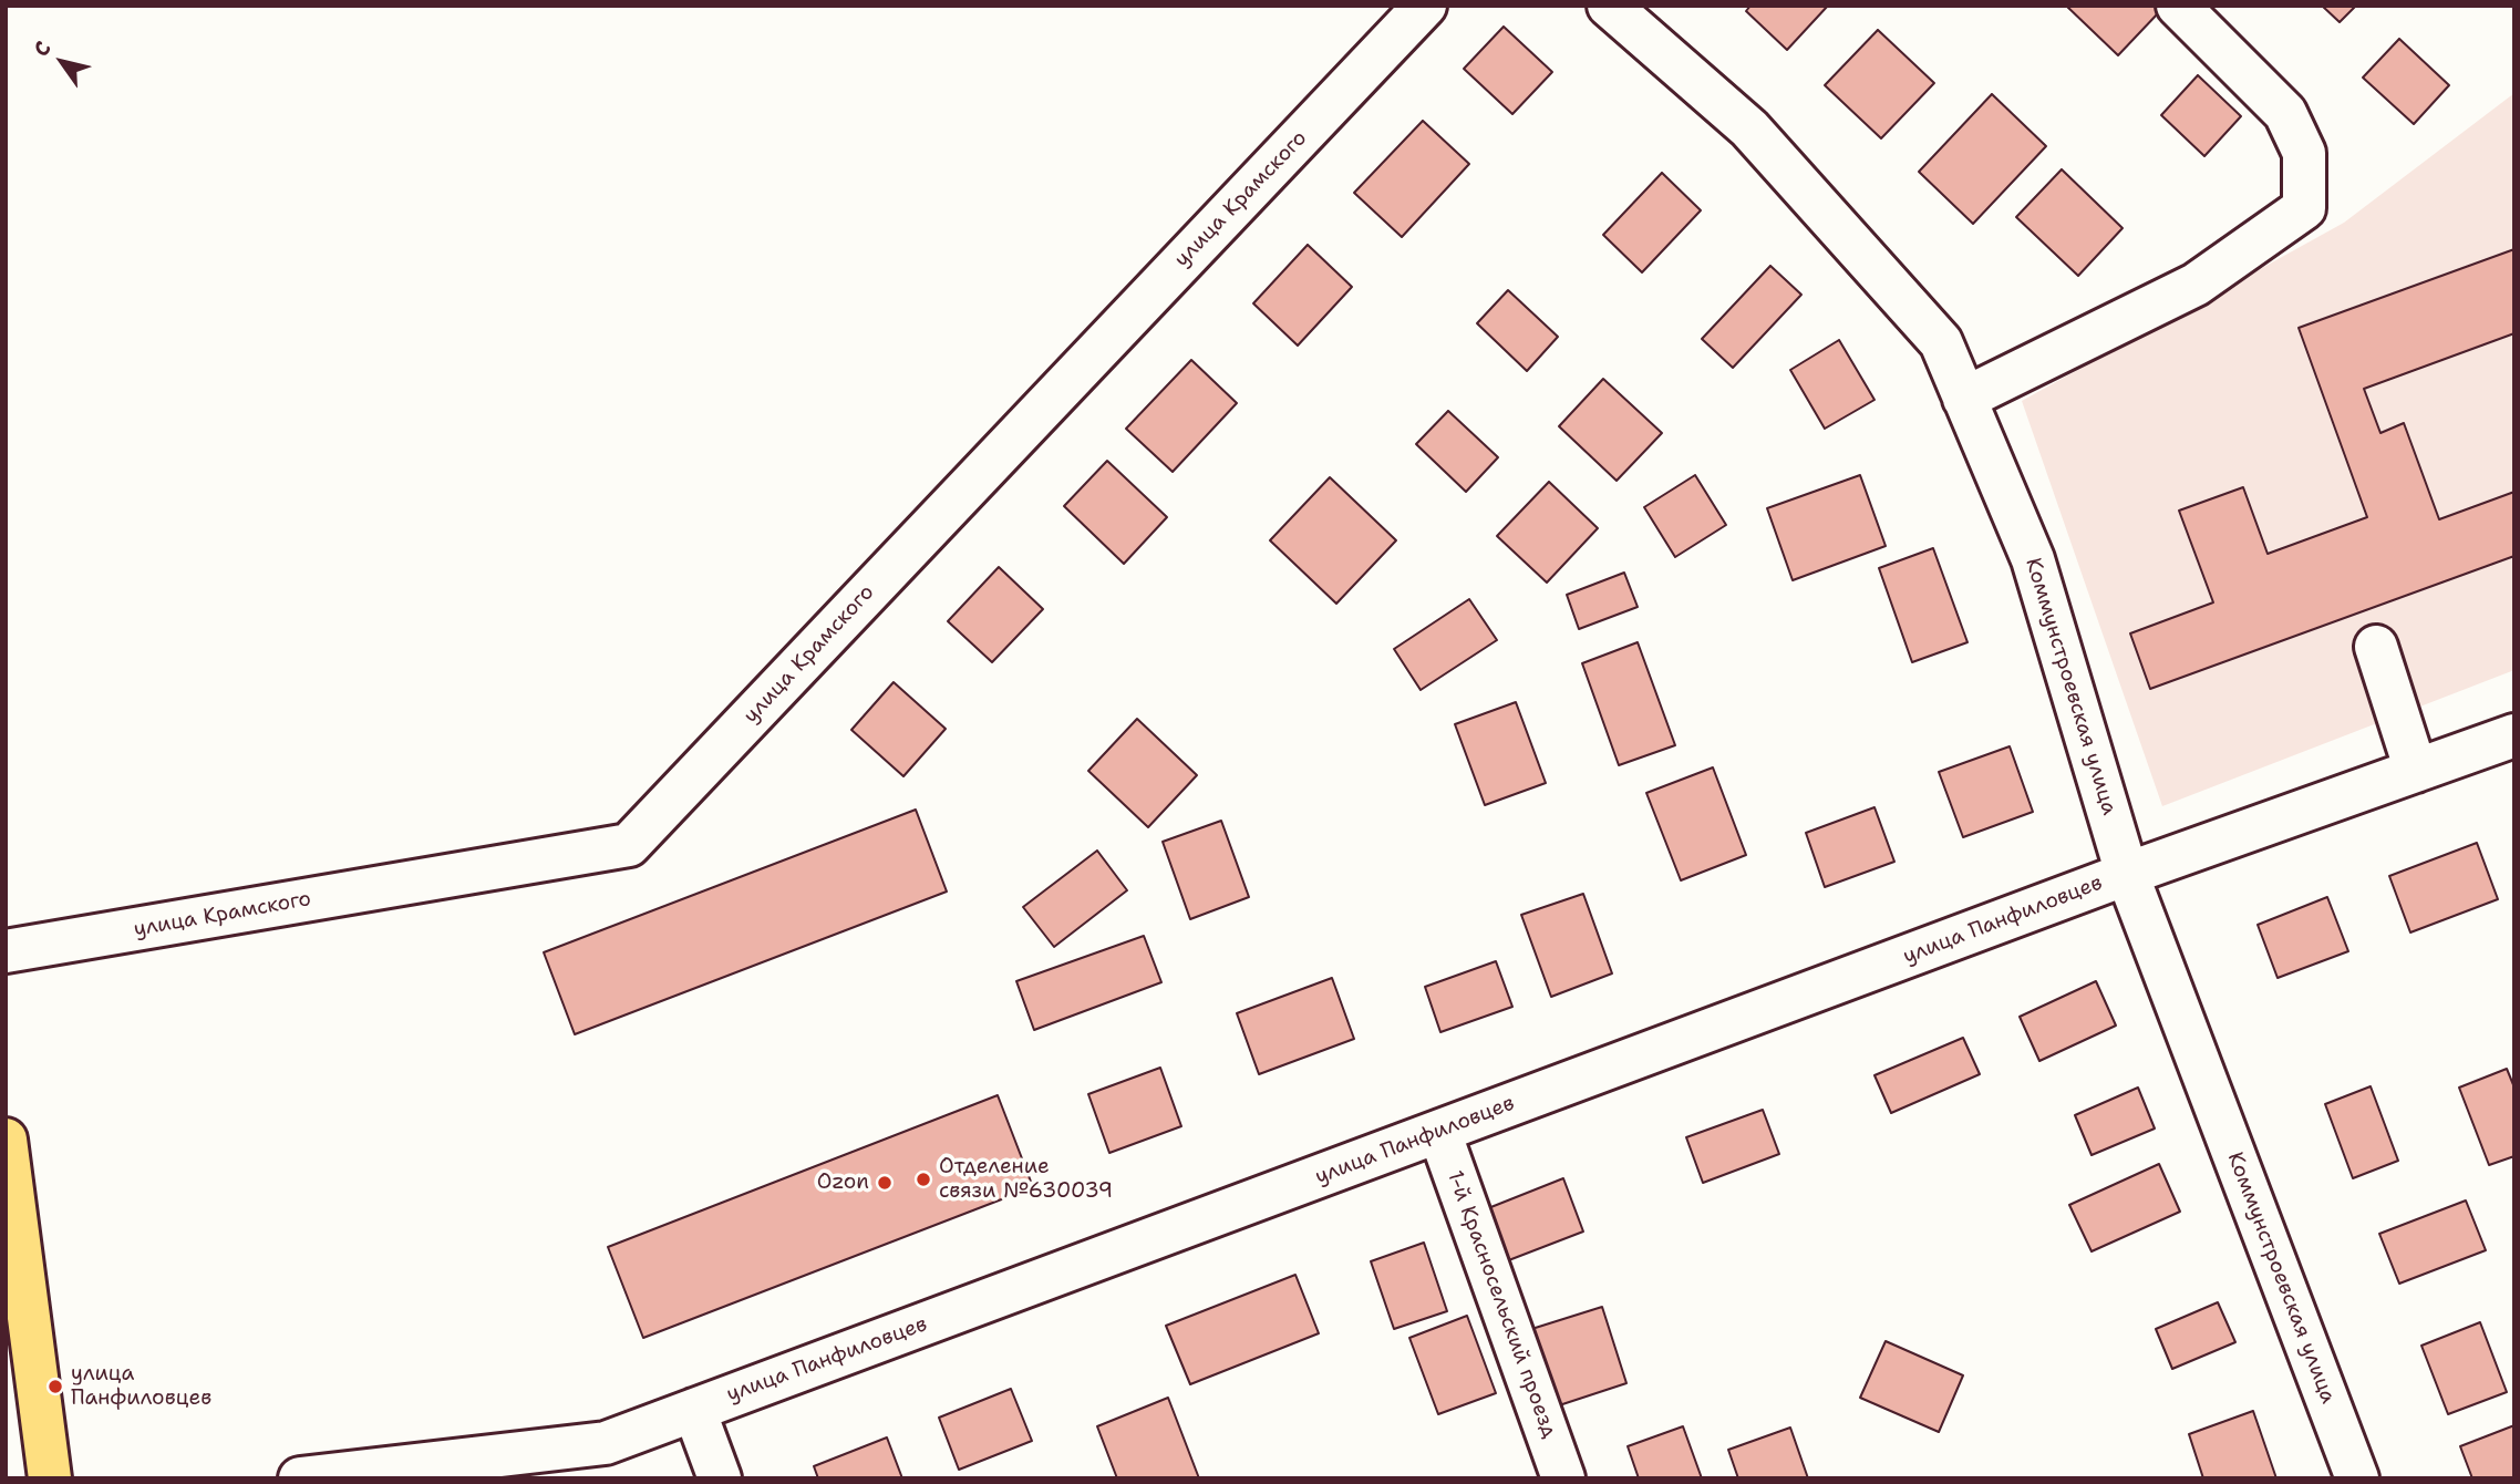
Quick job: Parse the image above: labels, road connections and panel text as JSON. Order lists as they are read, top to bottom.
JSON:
{
  "streets": {
    "street": [
      "улица Крамского",
      "Коммунстроевская улица",
      "улица Панфиловцев",
      "1-й Красносельский проезд"
    ]
  },
  "crossings": [
    ["Коммунстроевская улица", "улица Панфиловцев"],
    ["улица Панфиловцев", "1-й Красносельский проезд"]
  ],
  "places": ["Отделение связи №630039", "Ozon", "улица Панфиловцев"],
  "north": "top left"
}
